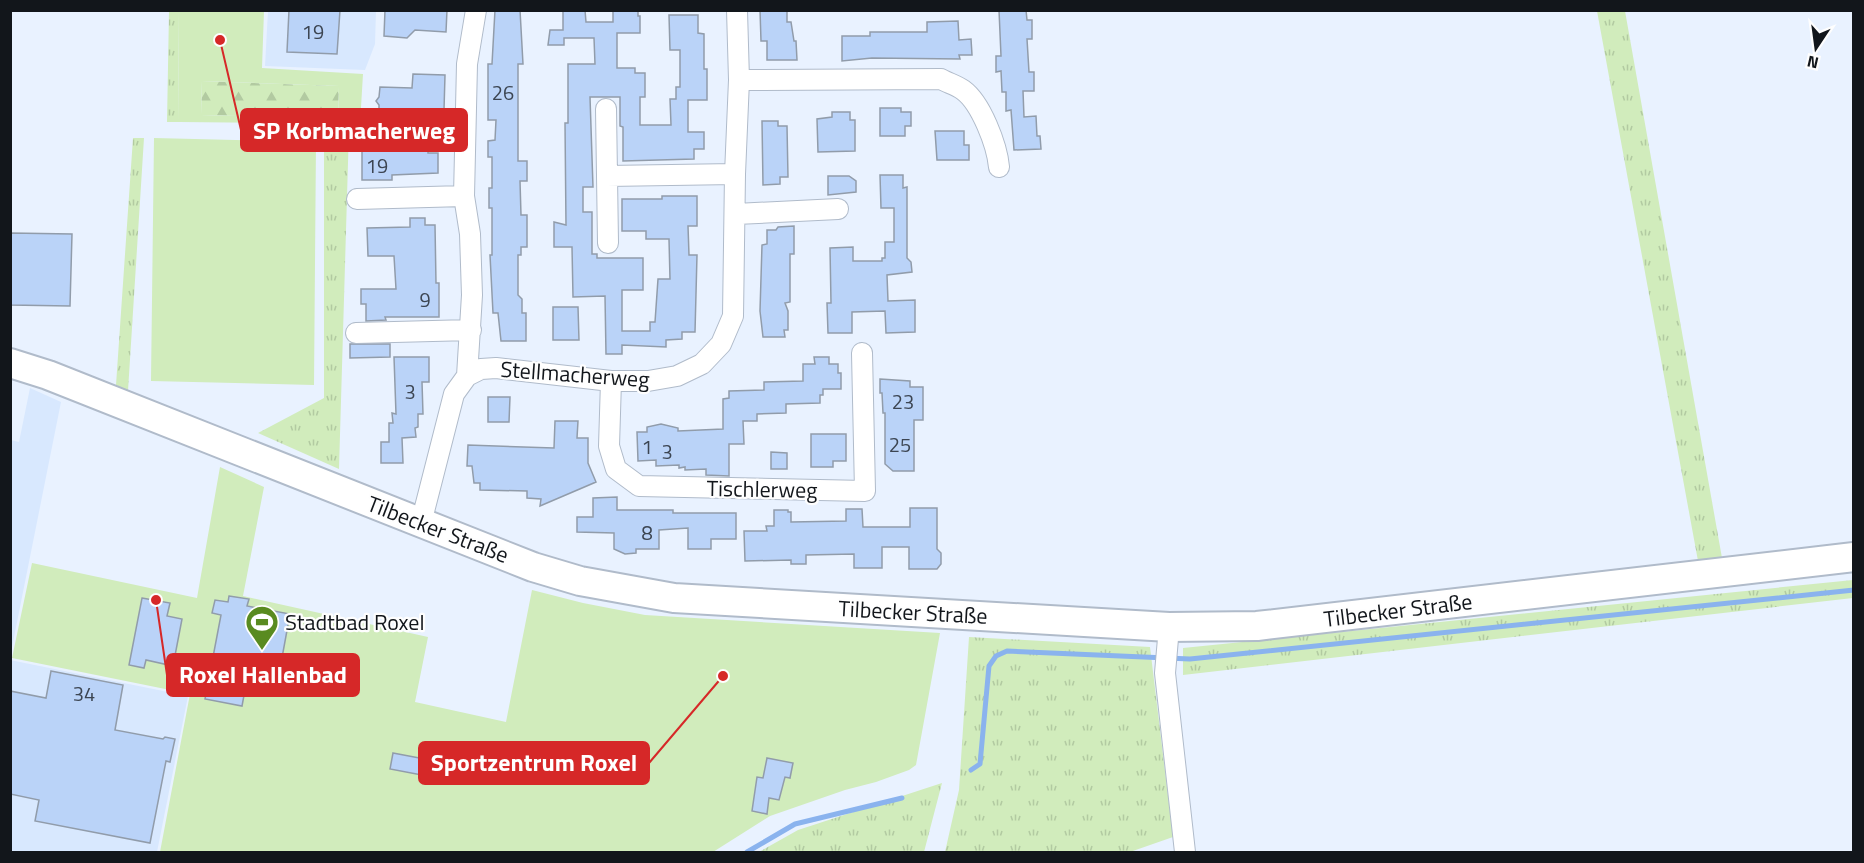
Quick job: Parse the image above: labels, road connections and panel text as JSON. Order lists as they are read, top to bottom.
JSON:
{
  "streets": {
    "main road": ["Tilbecker Straße"],
    "street": ["Stellmacherweg", "Tischlerweg"]
  },
  "crossings": [
    ["Stellmacherweg", "Tischlerweg"]
  ],
  "places": {
    "other": ["SP Korbmacherweg", "Roxel Hallenbad", "Sportzentrum Roxel"],
    "sports": ["Stadtbad Roxel"]
  },
  "house_numbers": [
    "19",
    "26",
    "19",
    "9",
    "3",
    "23",
    "25",
    "1",
    "3",
    "8",
    "34"
  ],
  "north": "bottom"
}
